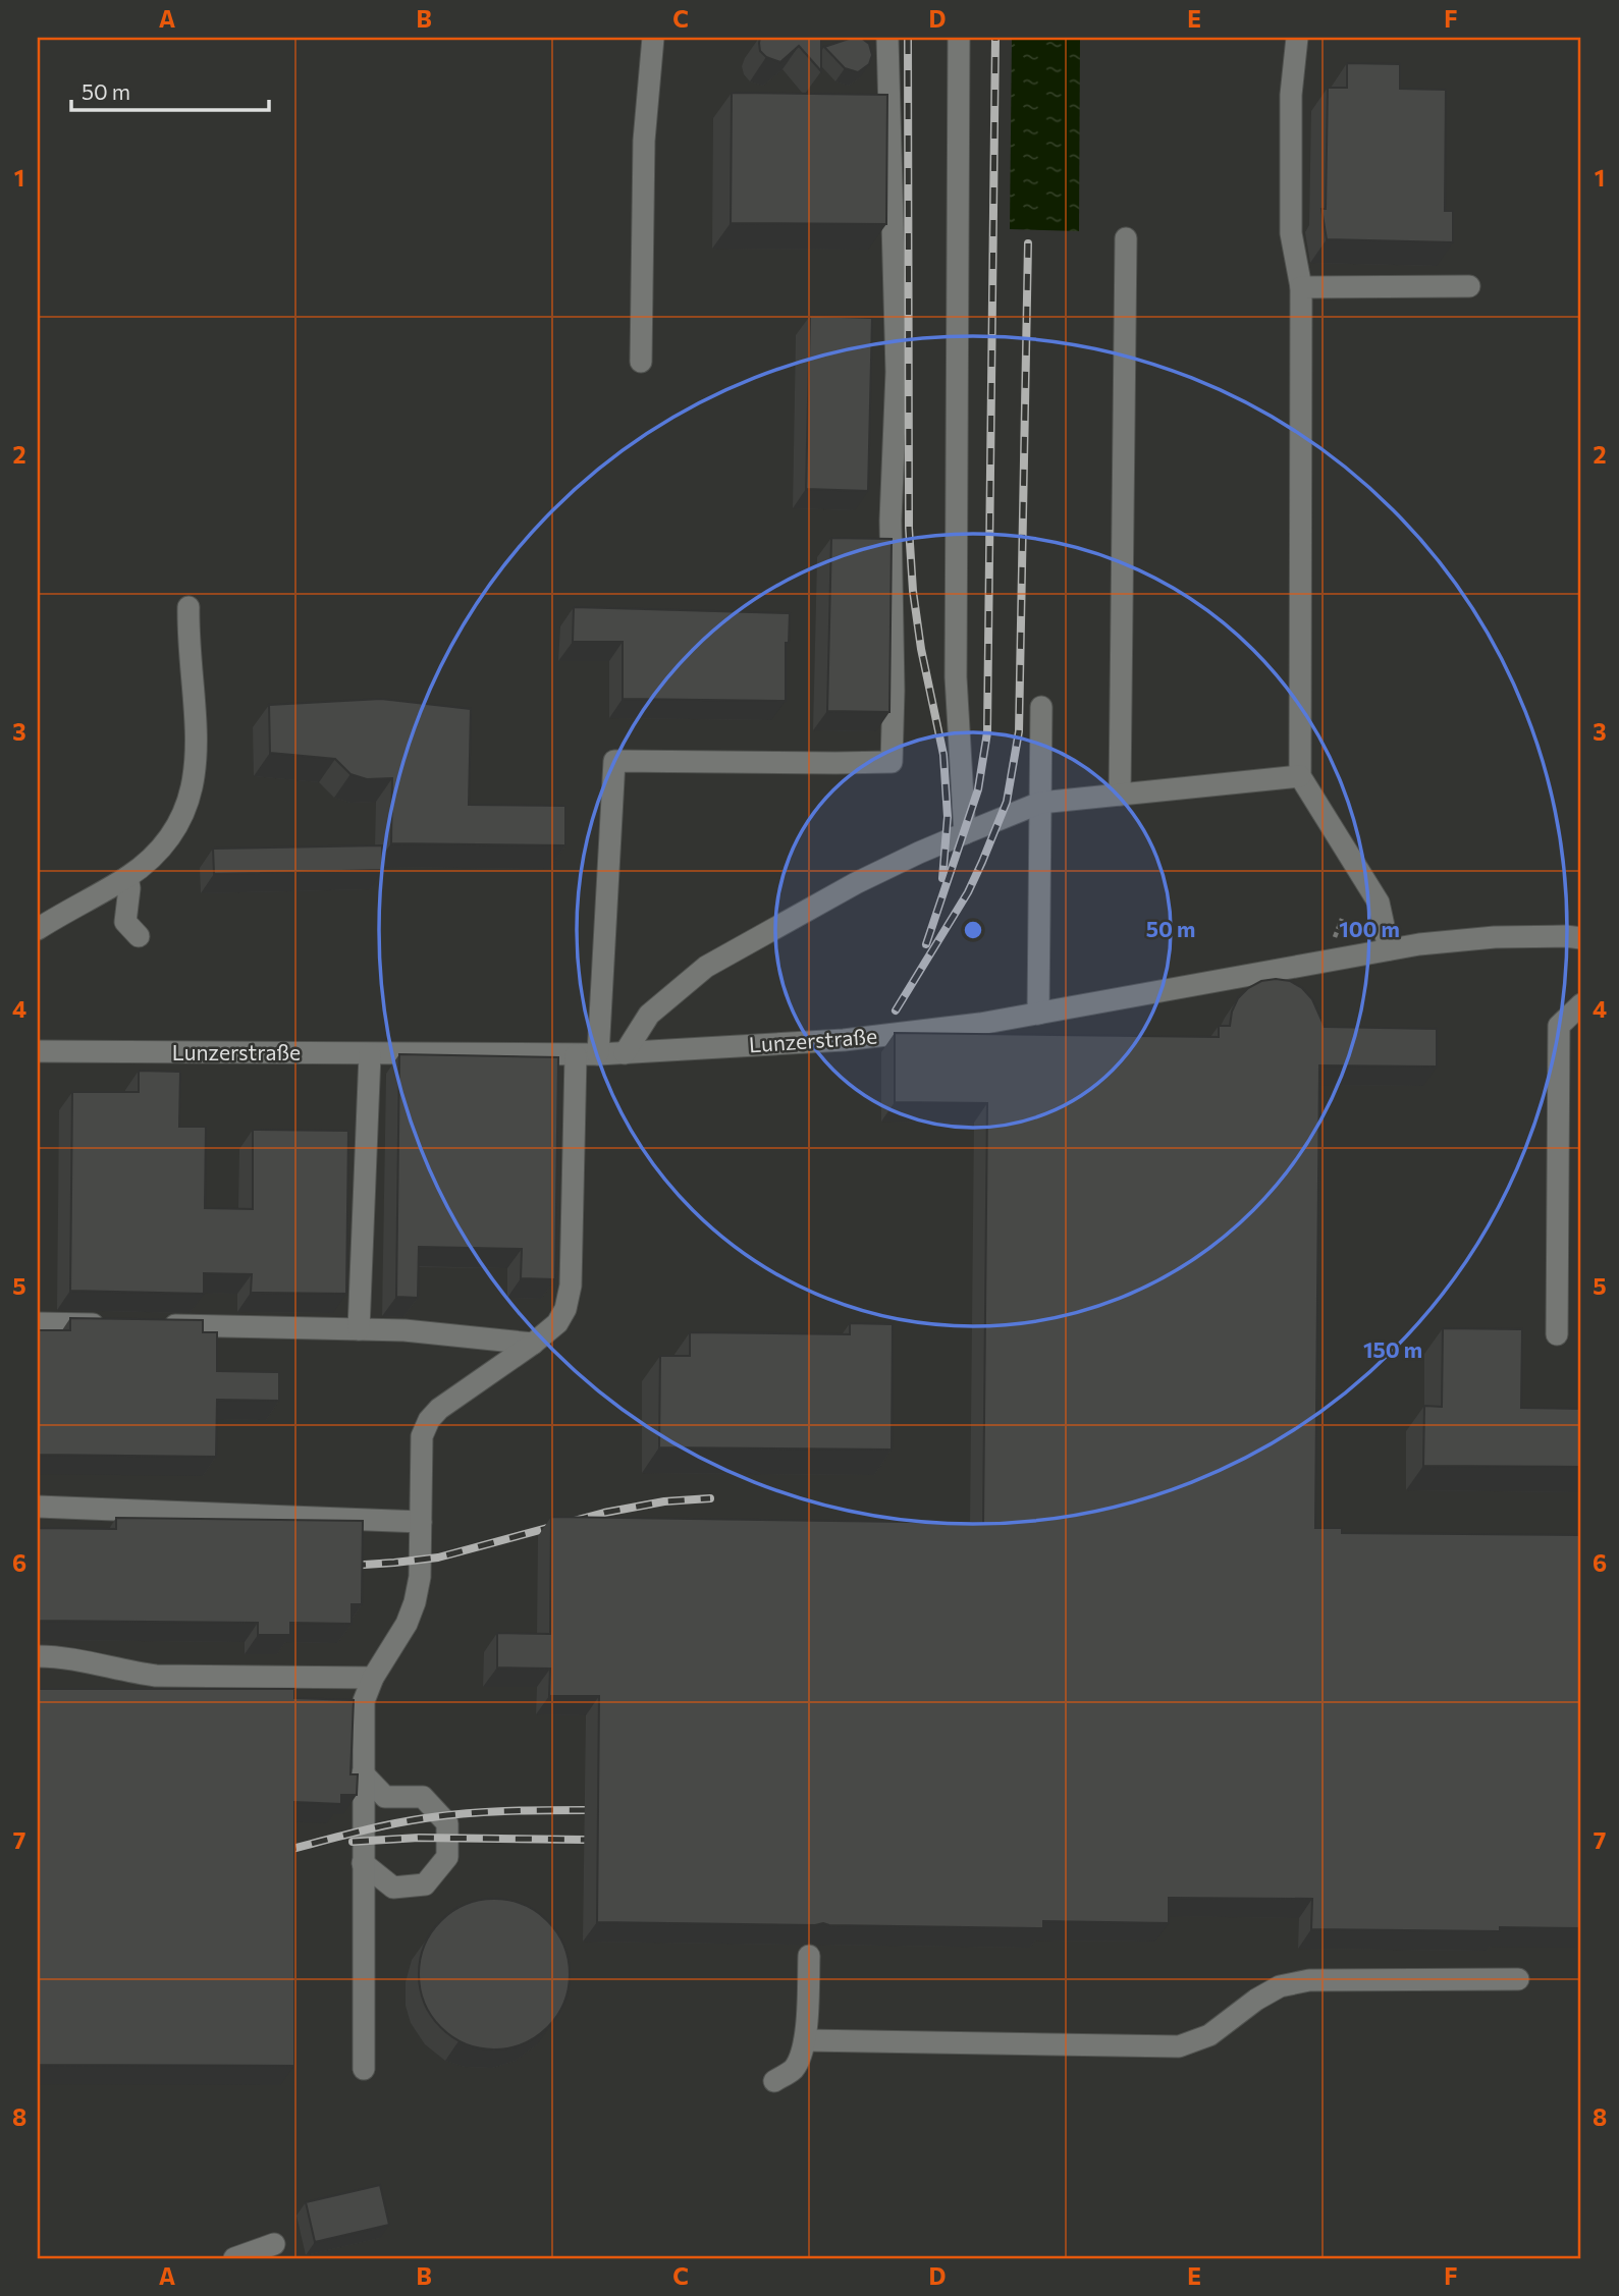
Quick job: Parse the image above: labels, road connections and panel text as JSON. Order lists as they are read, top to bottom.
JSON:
{
  "streets": {
    "street": ["Lunzerstraße"]
  },
  "scale_bar": "50 m",
  "grid": {
    "columns": [
      "A",
      "B",
      "C",
      "D",
      "E",
      "F"
    ],
    "rows": [
      "1",
      "2",
      "3",
      "4",
      "5",
      "6",
      "7",
      "8"
    ]
  },
  "rings": ["50 m", "100 m", "150 m"]
}
